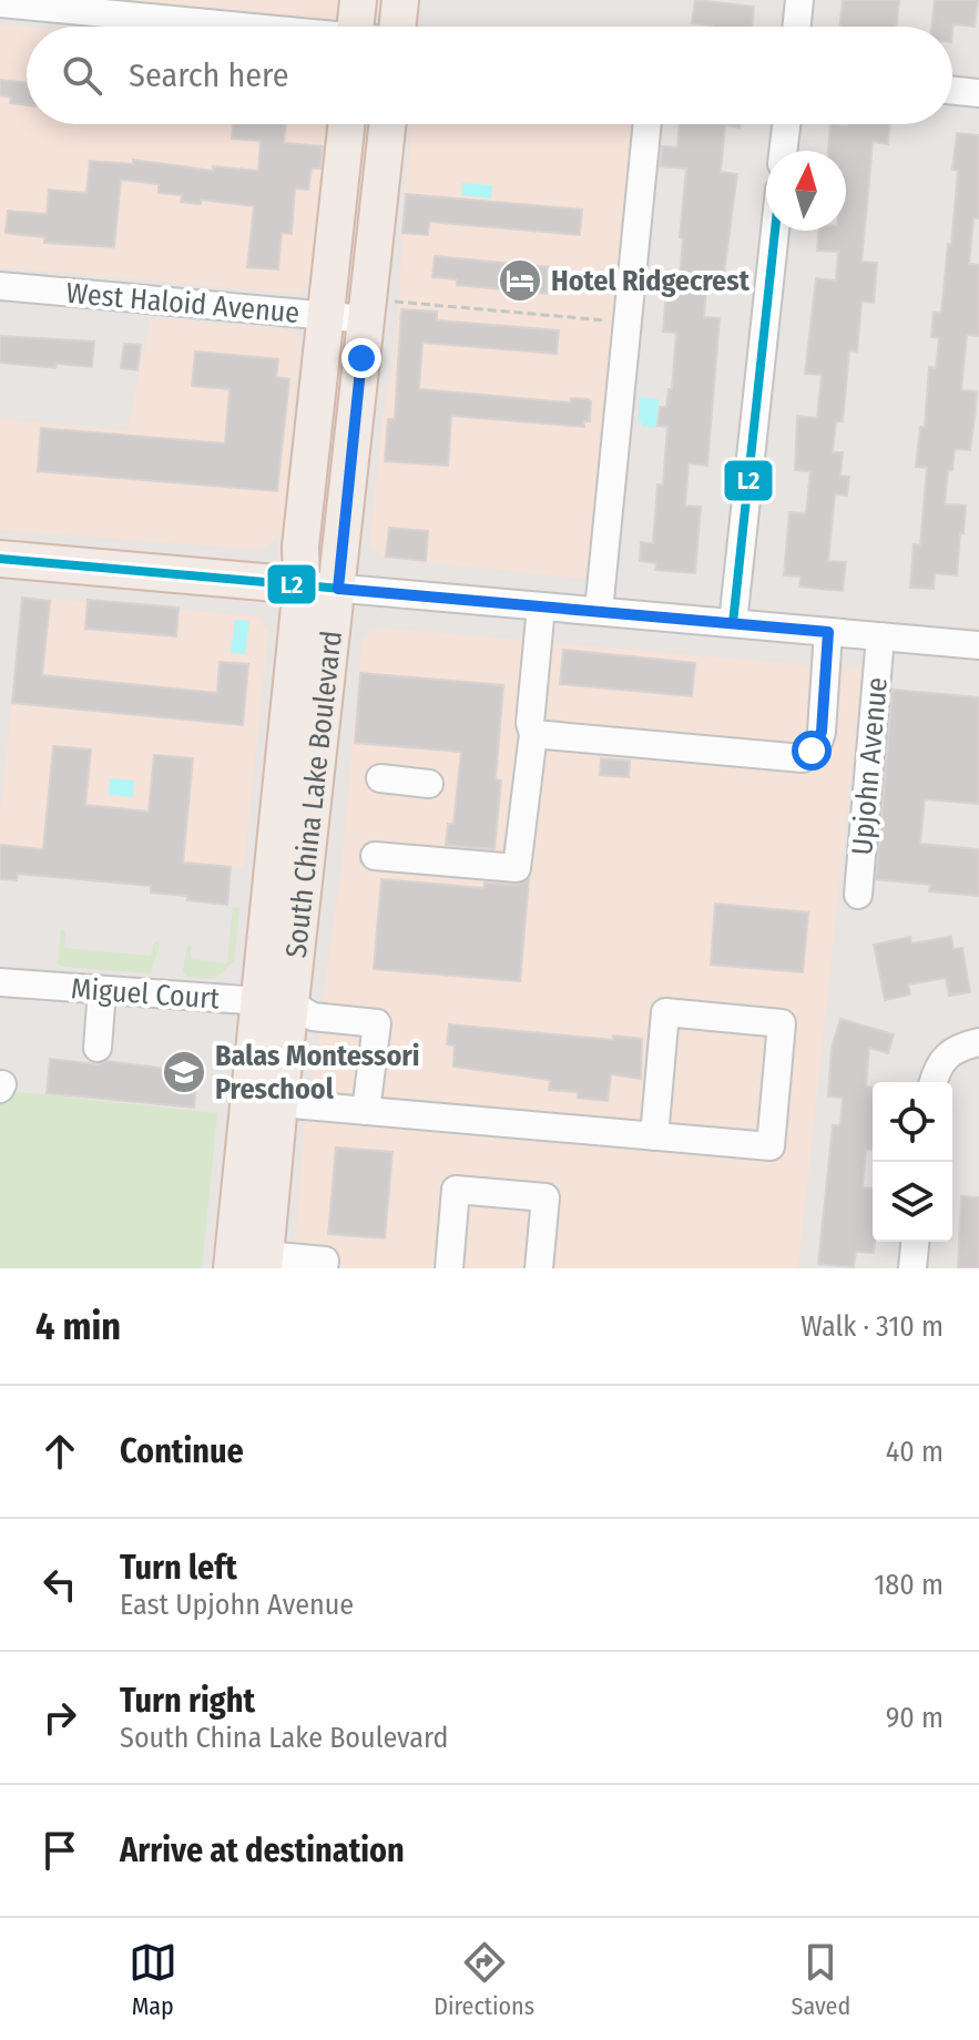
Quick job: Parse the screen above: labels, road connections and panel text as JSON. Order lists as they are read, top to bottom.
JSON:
{
  "streets": {
    "main road": ["South China Lake Boulevard"],
    "street": ["West Haloid Avenue", "Upjohn Avenue", "Miguel Court"]
  },
  "crossings": [
    ["West Haloid Avenue", "South China Lake Boulevard"],
    ["South China Lake Boulevard", "Miguel Court"]
  ],
  "places": {
    "hotel": ["Hotel Ridgecrest"],
    "school or university": ["Balas Montessori Preschool"]
  },
  "lines": ["transit line L2"],
  "north": "top",
  "page": {
    "search": "Search here",
    "heading": ["4 min", "Walk · 310 m"],
    "list": [
      ["Continue", "40 m"],
      ["Turn left", "East Upjohn Avenue", "180 m"],
      ["Turn right", "South China Lake Boulevard", "90 m"],
      "Arrive at destination"
    ],
    "nav": ["Map", "Directions", "Saved"]
  }
}
